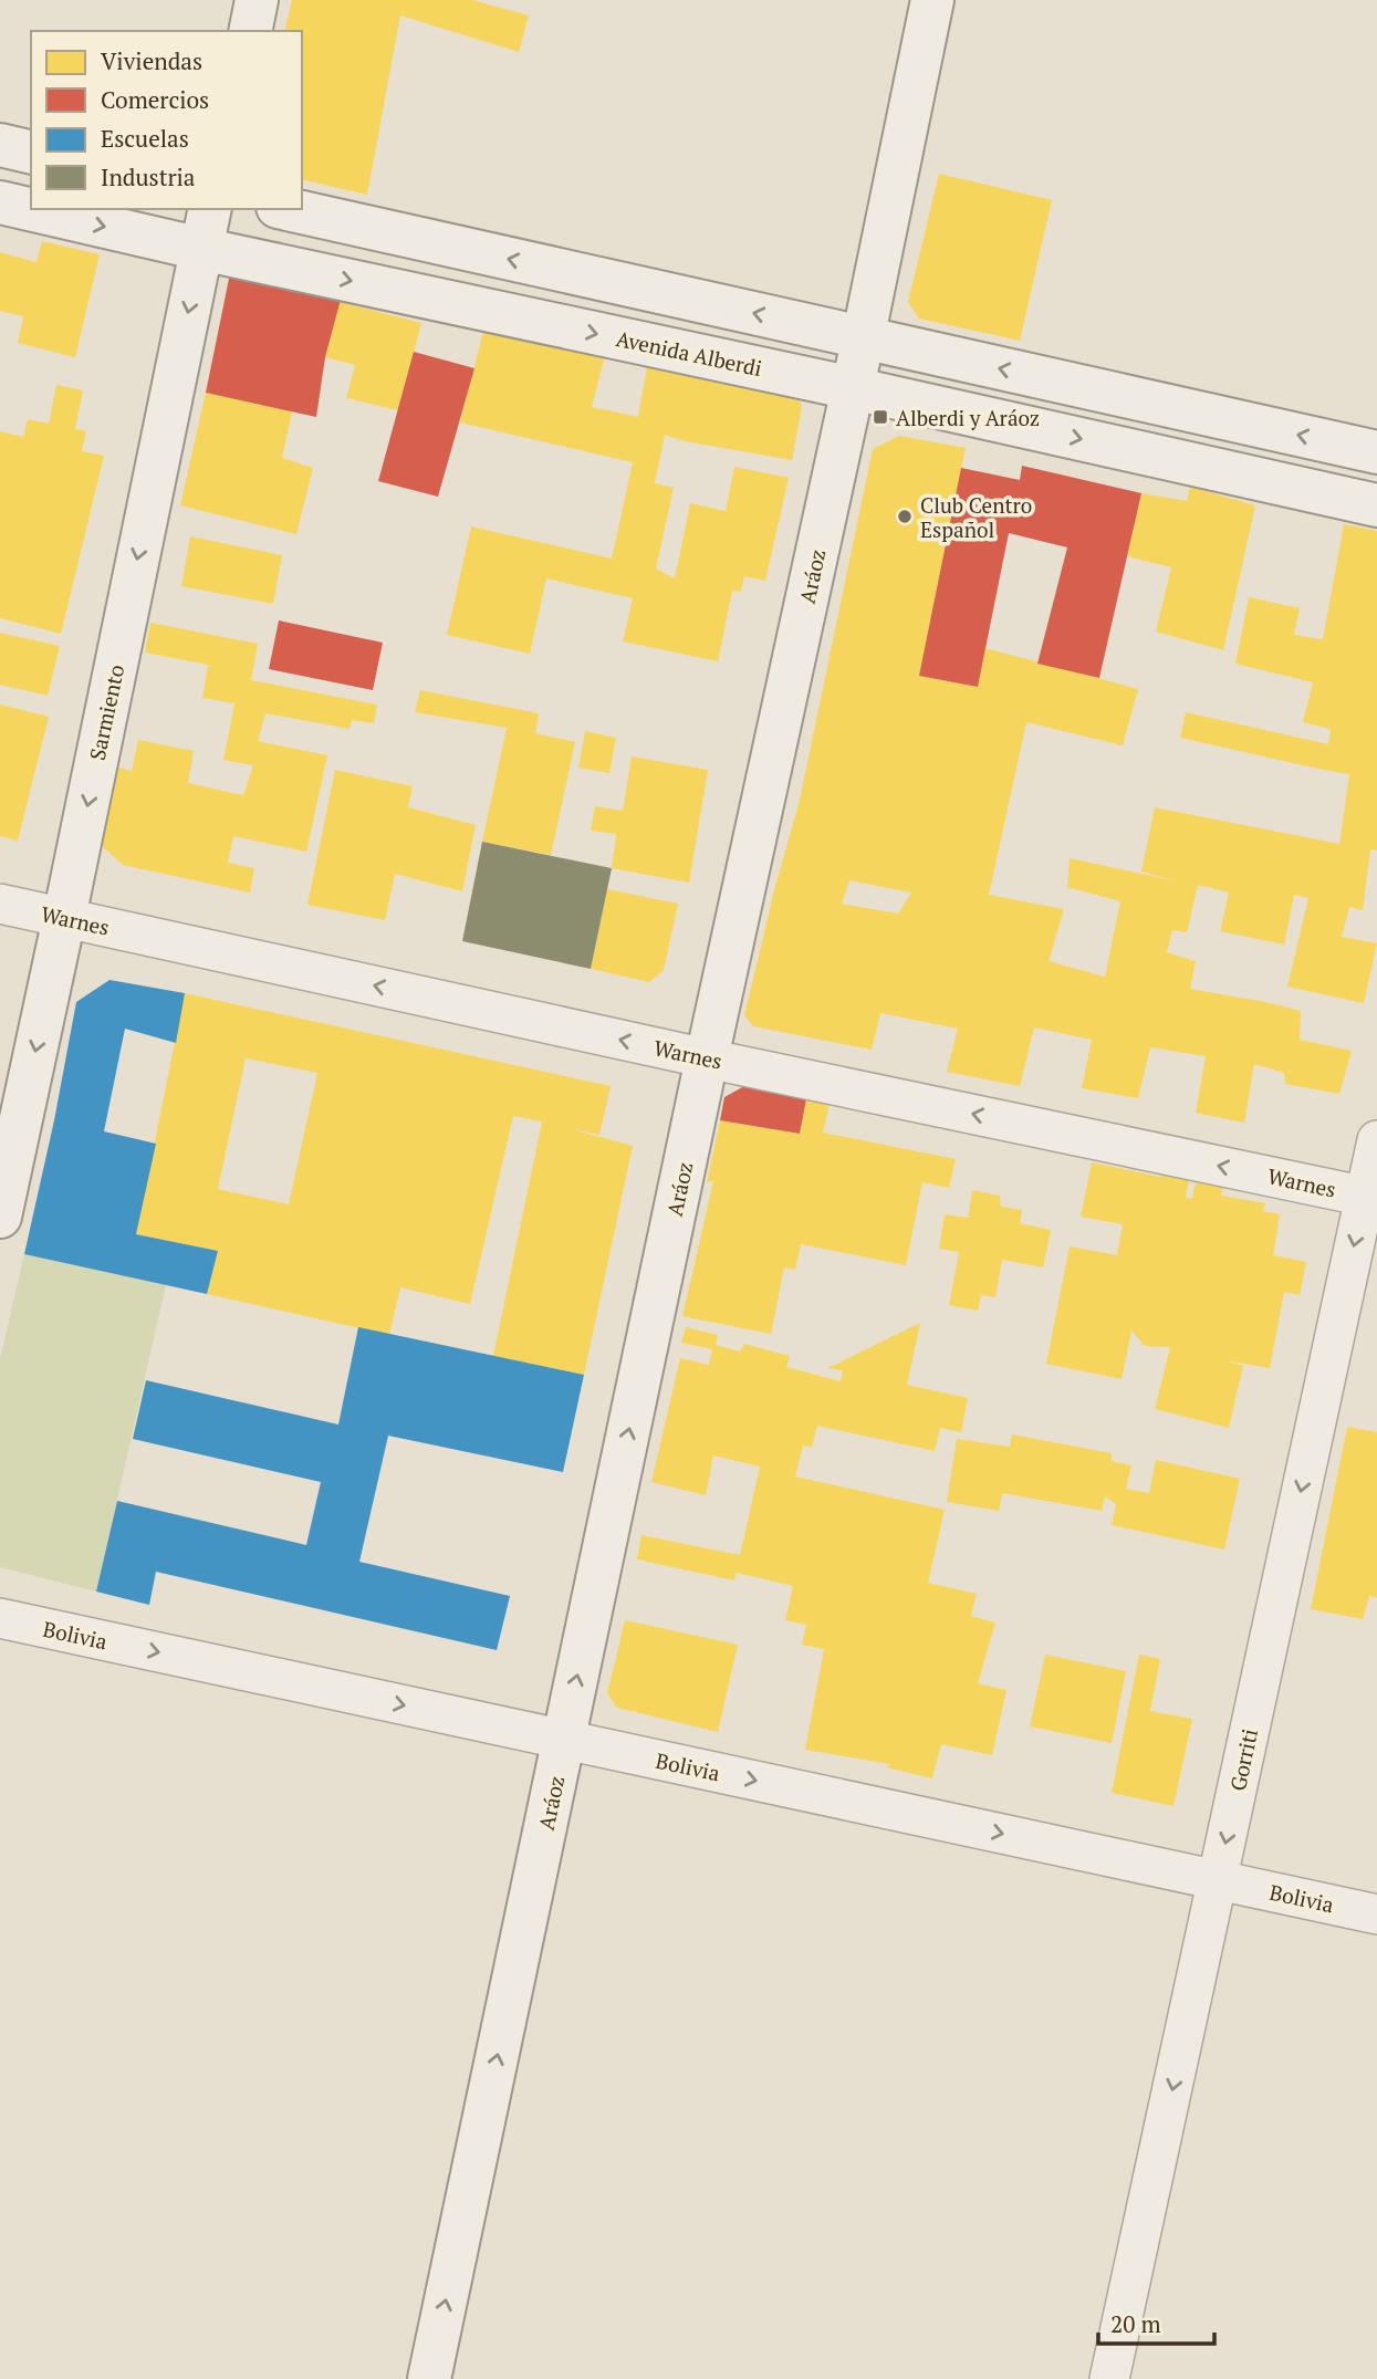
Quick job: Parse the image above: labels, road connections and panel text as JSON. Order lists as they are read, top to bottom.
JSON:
{
  "streets": {
    "street": [
      "Avenida Alberdi",
      "Aráoz",
      "Sarmiento",
      "Warnes",
      "Bolivia",
      "Gorriti"
    ]
  },
  "crossings": [
    ["Avenida Alberdi", "Aráoz"],
    ["Avenida Alberdi", "Sarmiento"],
    ["Aráoz", "Warnes"],
    ["Aráoz", "Bolivia"],
    ["Sarmiento", "Warnes"],
    ["Warnes", "Gorriti"],
    ["Bolivia", "Gorriti"]
  ],
  "one_way": [
    "Aráoz",
    "Sarmiento",
    "Warnes",
    "Bolivia",
    "Gorriti"
  ],
  "places": {
    "transit": ["Alberdi y Aráoz"],
    "other": ["Club Centro Español"]
  },
  "legend": [
    "Viviendas",
    "Comercios",
    "Escuelas",
    "Industria"
  ],
  "scale_bar": "20 m"
}
